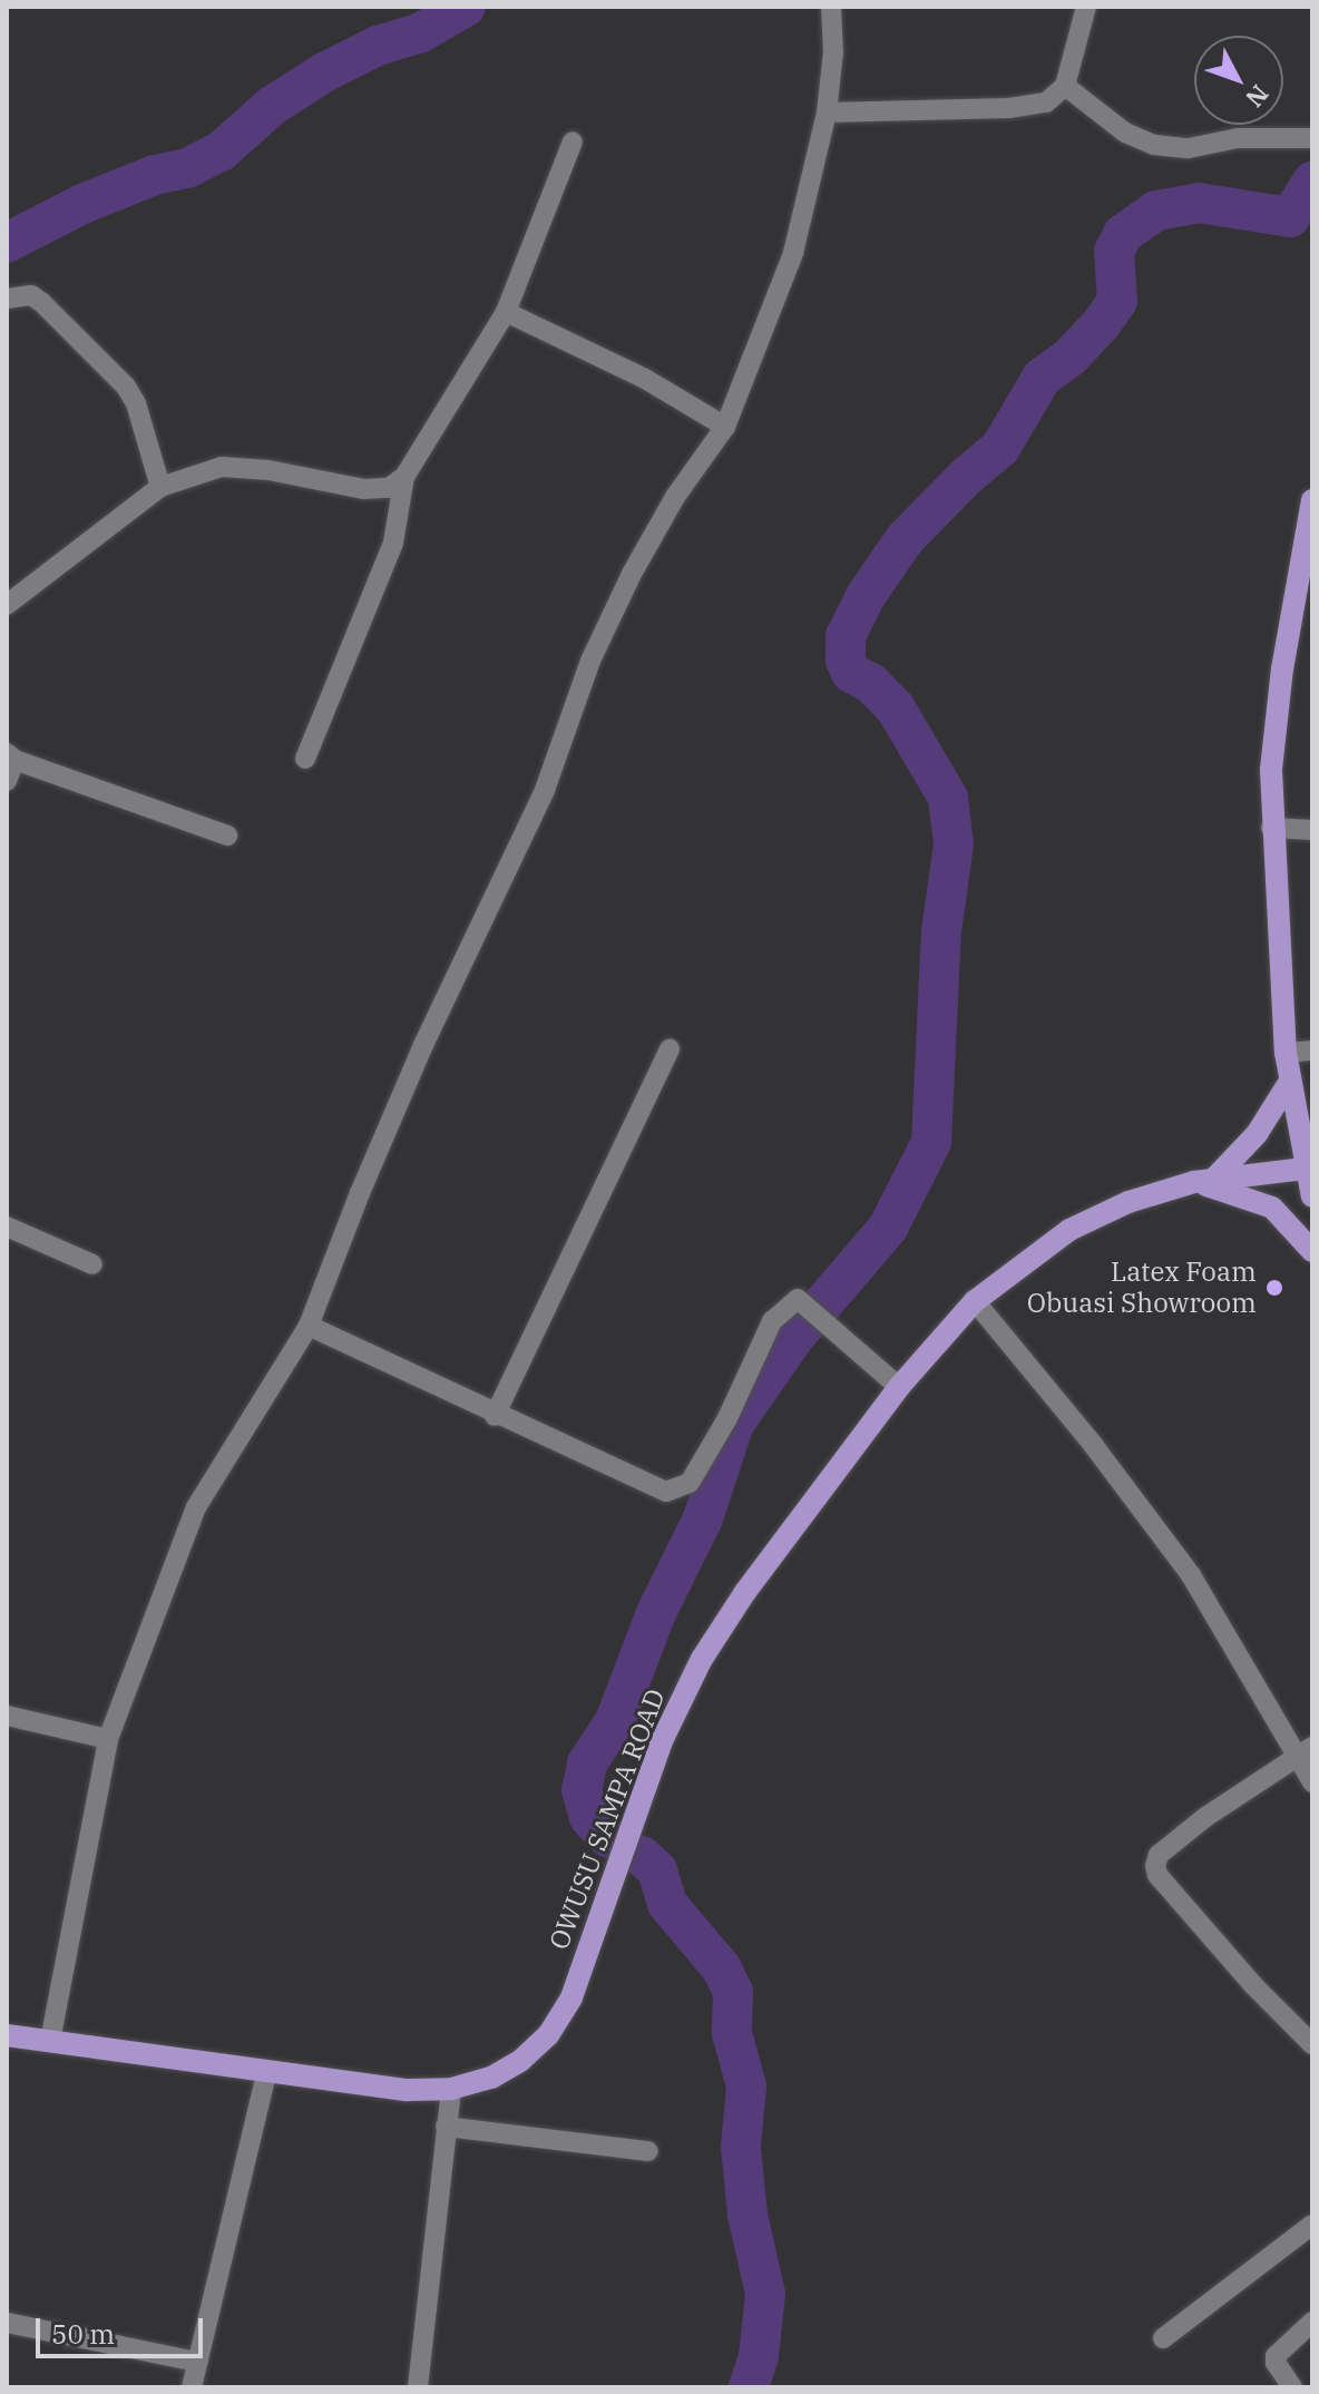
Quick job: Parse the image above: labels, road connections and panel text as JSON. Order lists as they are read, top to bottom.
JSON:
{
  "streets": {
    "main road": ["OWUSU SAMPA ROAD"]
  },
  "places": ["Latex Foam Obuasi Showroom"],
  "scale_bar": "50 m",
  "north": "bottom right"
}
